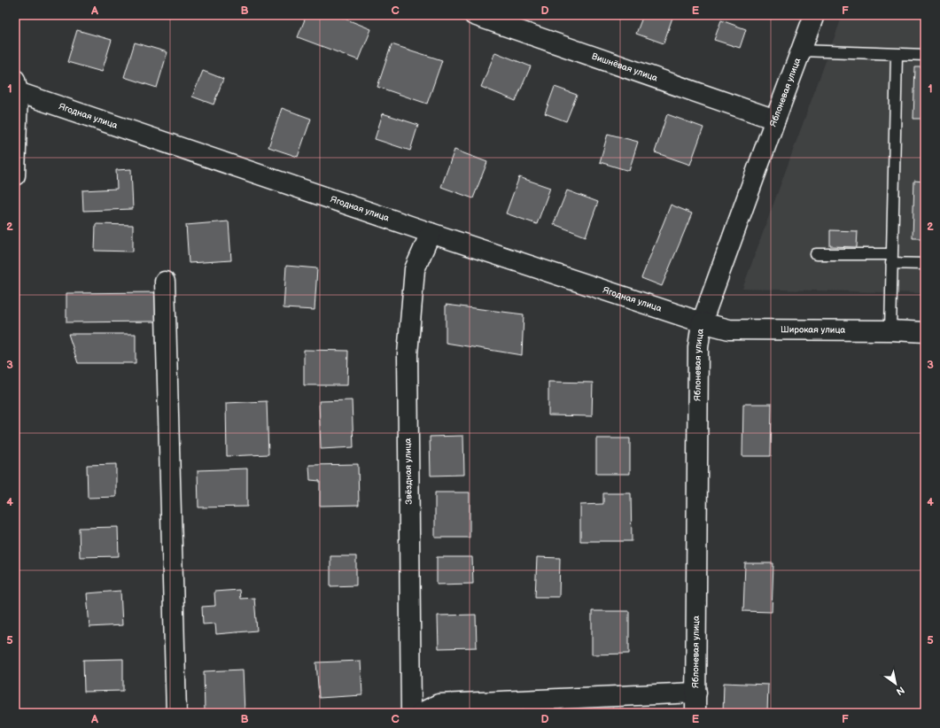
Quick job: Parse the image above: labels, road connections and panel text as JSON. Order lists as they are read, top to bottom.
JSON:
{
  "streets": {
    "street": [
      "Вишнёвая улица",
      "Яблоневая улица",
      "Ягодная улица",
      "Широкая улица",
      "Звёздная улица"
    ]
  },
  "crossings": [
    ["Вишнёвая улица", "Яблоневая улица"],
    ["Яблоневая улица", "Ягодная улица"],
    ["Яблоневая улица", "Широкая улица"],
    ["Ягодная улица", "Широкая улица"],
    ["Ягодная улица", "Звёздная улица"]
  ],
  "north": "bottom right",
  "grid": {
    "columns": [
      "A",
      "B",
      "C",
      "D",
      "E",
      "F"
    ],
    "rows": [
      "1",
      "2",
      "3",
      "4",
      "5"
    ]
  }
}
